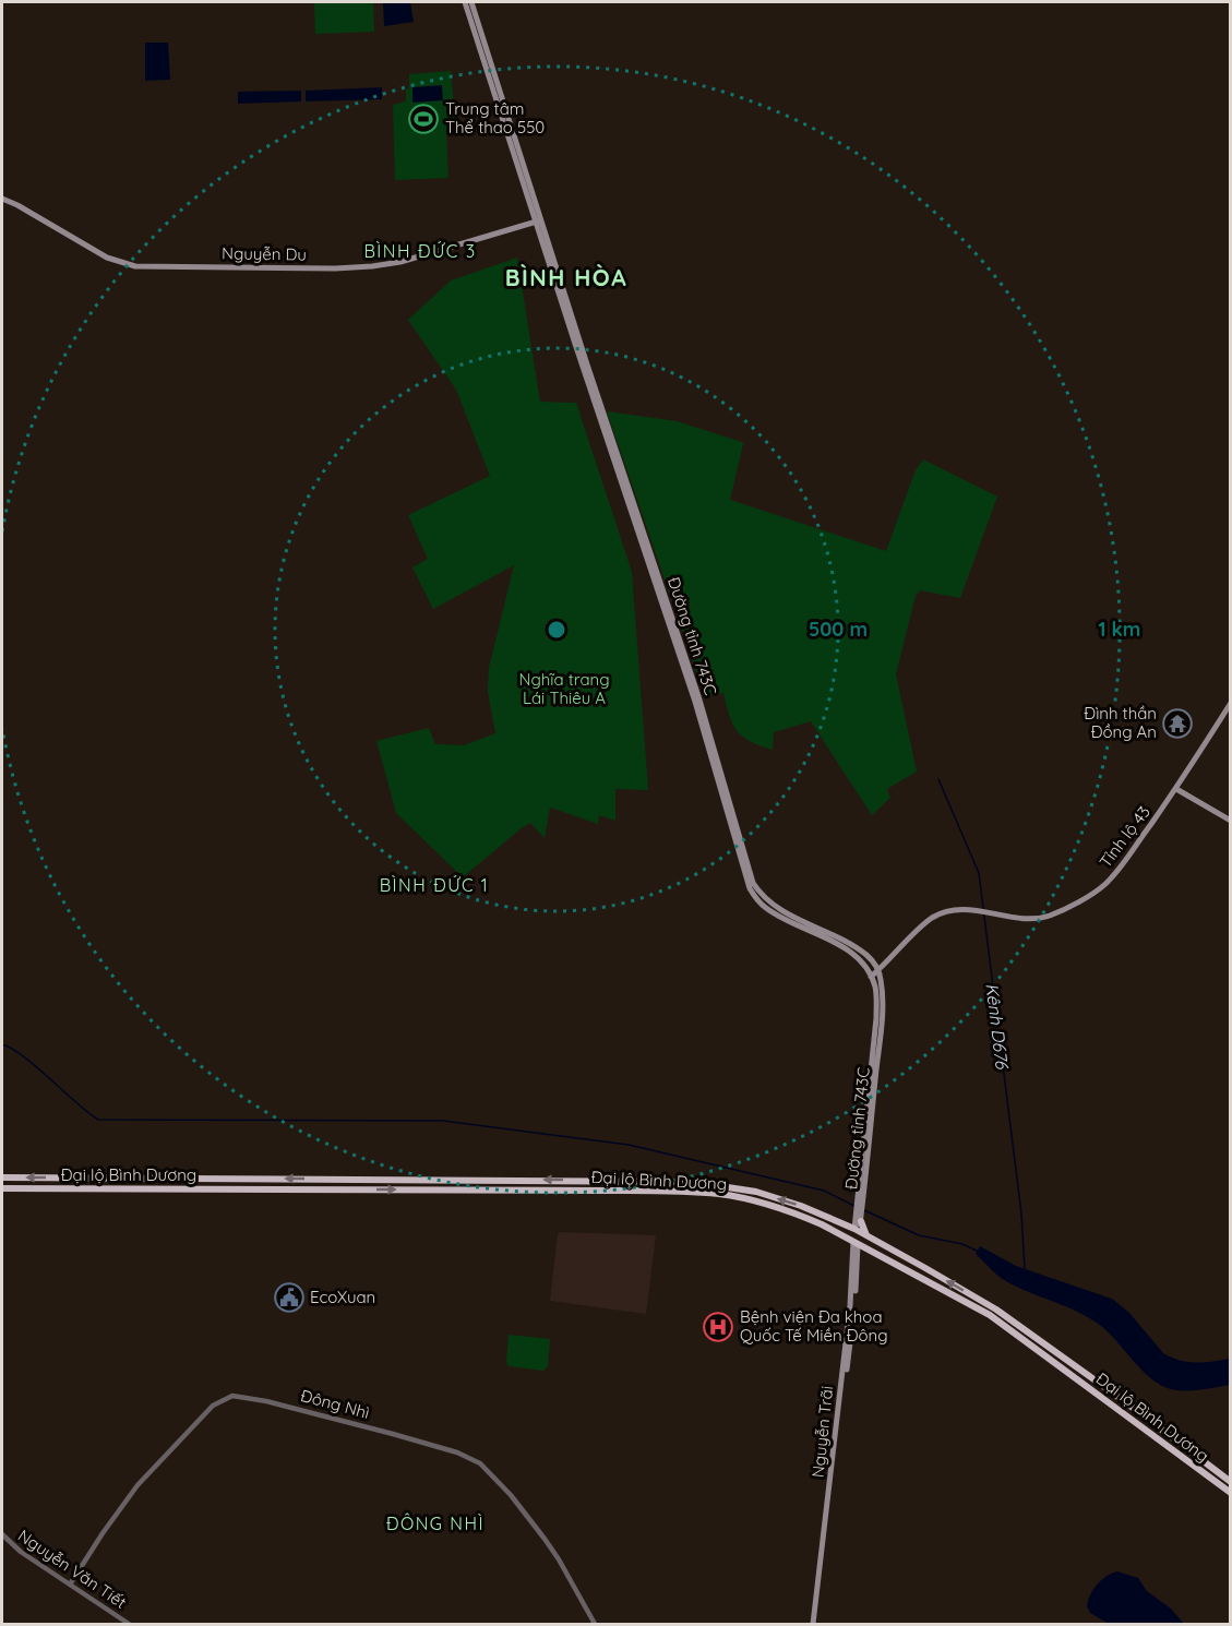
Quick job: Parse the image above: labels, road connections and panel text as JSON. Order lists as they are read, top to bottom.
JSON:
{
  "streets": {
    "highway": ["Đại lộ Bình Dương"],
    "main road": [
      "Nguyễn Du",
      "Đường tỉnh 743C",
      "Tỉnh lộ 43",
      "Nguyễn Trãi"
    ],
    "street": ["Đông Nhì", "Nguyễn Văn Tiết"]
  },
  "crossings": [
    ["Nguyễn Du", "Đường tỉnh 743C"],
    ["Đường tỉnh 743C", "Tỉnh lộ 43"],
    ["Đường tỉnh 743C", "Đại lộ Bình Dương"],
    ["Đại lộ Bình Dương", "Nguyễn Trãi"],
    ["Đông Nhì", "Nguyễn Văn Tiết"]
  ],
  "districts": [
    "BÌNH ĐỨC 3",
    "BÌNH HÒA",
    "BÌNH ĐỨC 1",
    "ĐÔNG NHÌ"
  ],
  "water": ["Kênh D676"],
  "parks": ["Nghĩa trang Lái Thiêu A"],
  "places": {
    "sports": ["Trung tâm Thể thao 550"],
    "temple": ["Đình thần Đồng An"],
    "public building": ["EcoXuan"],
    "hospital": ["Bệnh viện Đa khoa Quốc Tế Miền Đông"]
  },
  "rings": ["500 m", "1 km"]
}
